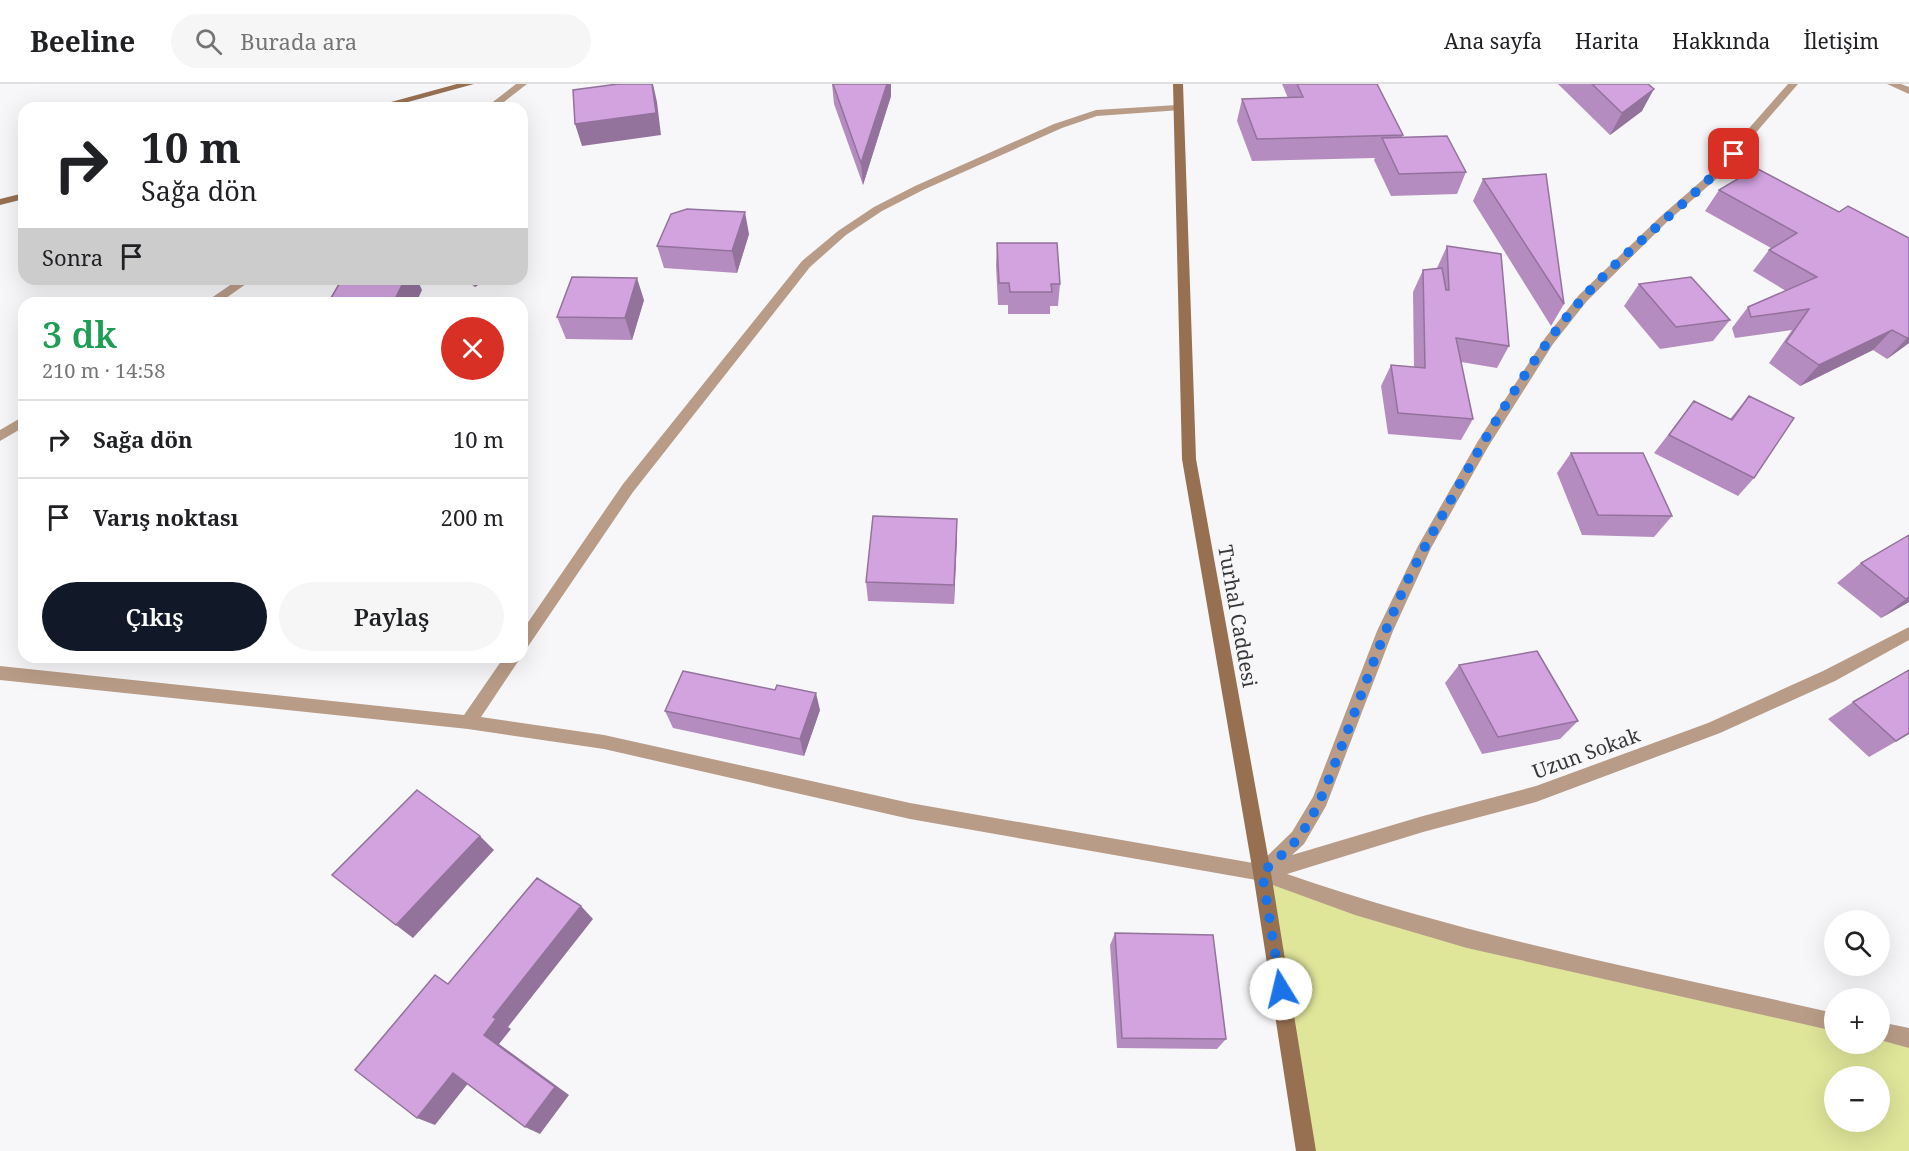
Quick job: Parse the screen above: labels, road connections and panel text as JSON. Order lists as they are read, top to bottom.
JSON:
{
  "streets": {
    "street": ["Turhal Caddesi", "Uzun Sokak"]
  },
  "crossings": [
    ["Turhal Caddesi", "Uzun Sokak"]
  ],
  "page": {
    "header": "Beeline",
    "search": "Burada ara",
    "nav": [
      "Ana sayfa",
      "Harita",
      "Hakkında",
      "İletişim"
    ],
    "turn": ["10 m", "Sağa dön"],
    "then": "Sonra",
    "heading": ["3 dk", "210 m · 14:58"],
    "list": [
      {
        "name": "Sağa dön",
        "value": "10 m"
      },
      {
        "name": "Varış noktası",
        "value": "200 m"
      }
    ],
    "buttons": ["Çıkış", "Paylaş"],
    "map_buttons": ["+", "−"]
  }
}
